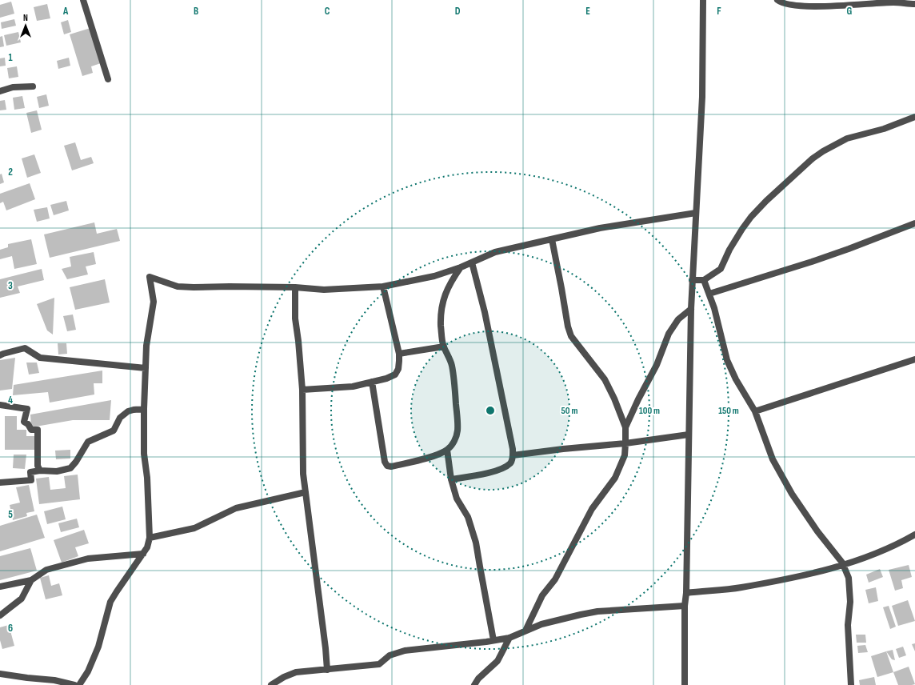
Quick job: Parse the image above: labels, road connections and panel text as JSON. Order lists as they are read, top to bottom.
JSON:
{
  "north": "top",
  "grid": {
    "columns": [
      "A",
      "B",
      "C",
      "D",
      "E",
      "F",
      "G"
    ],
    "rows": [
      "1",
      "2",
      "3",
      "4",
      "5",
      "6"
    ]
  },
  "rings": ["50 m", "100 m", "150 m"]
}
